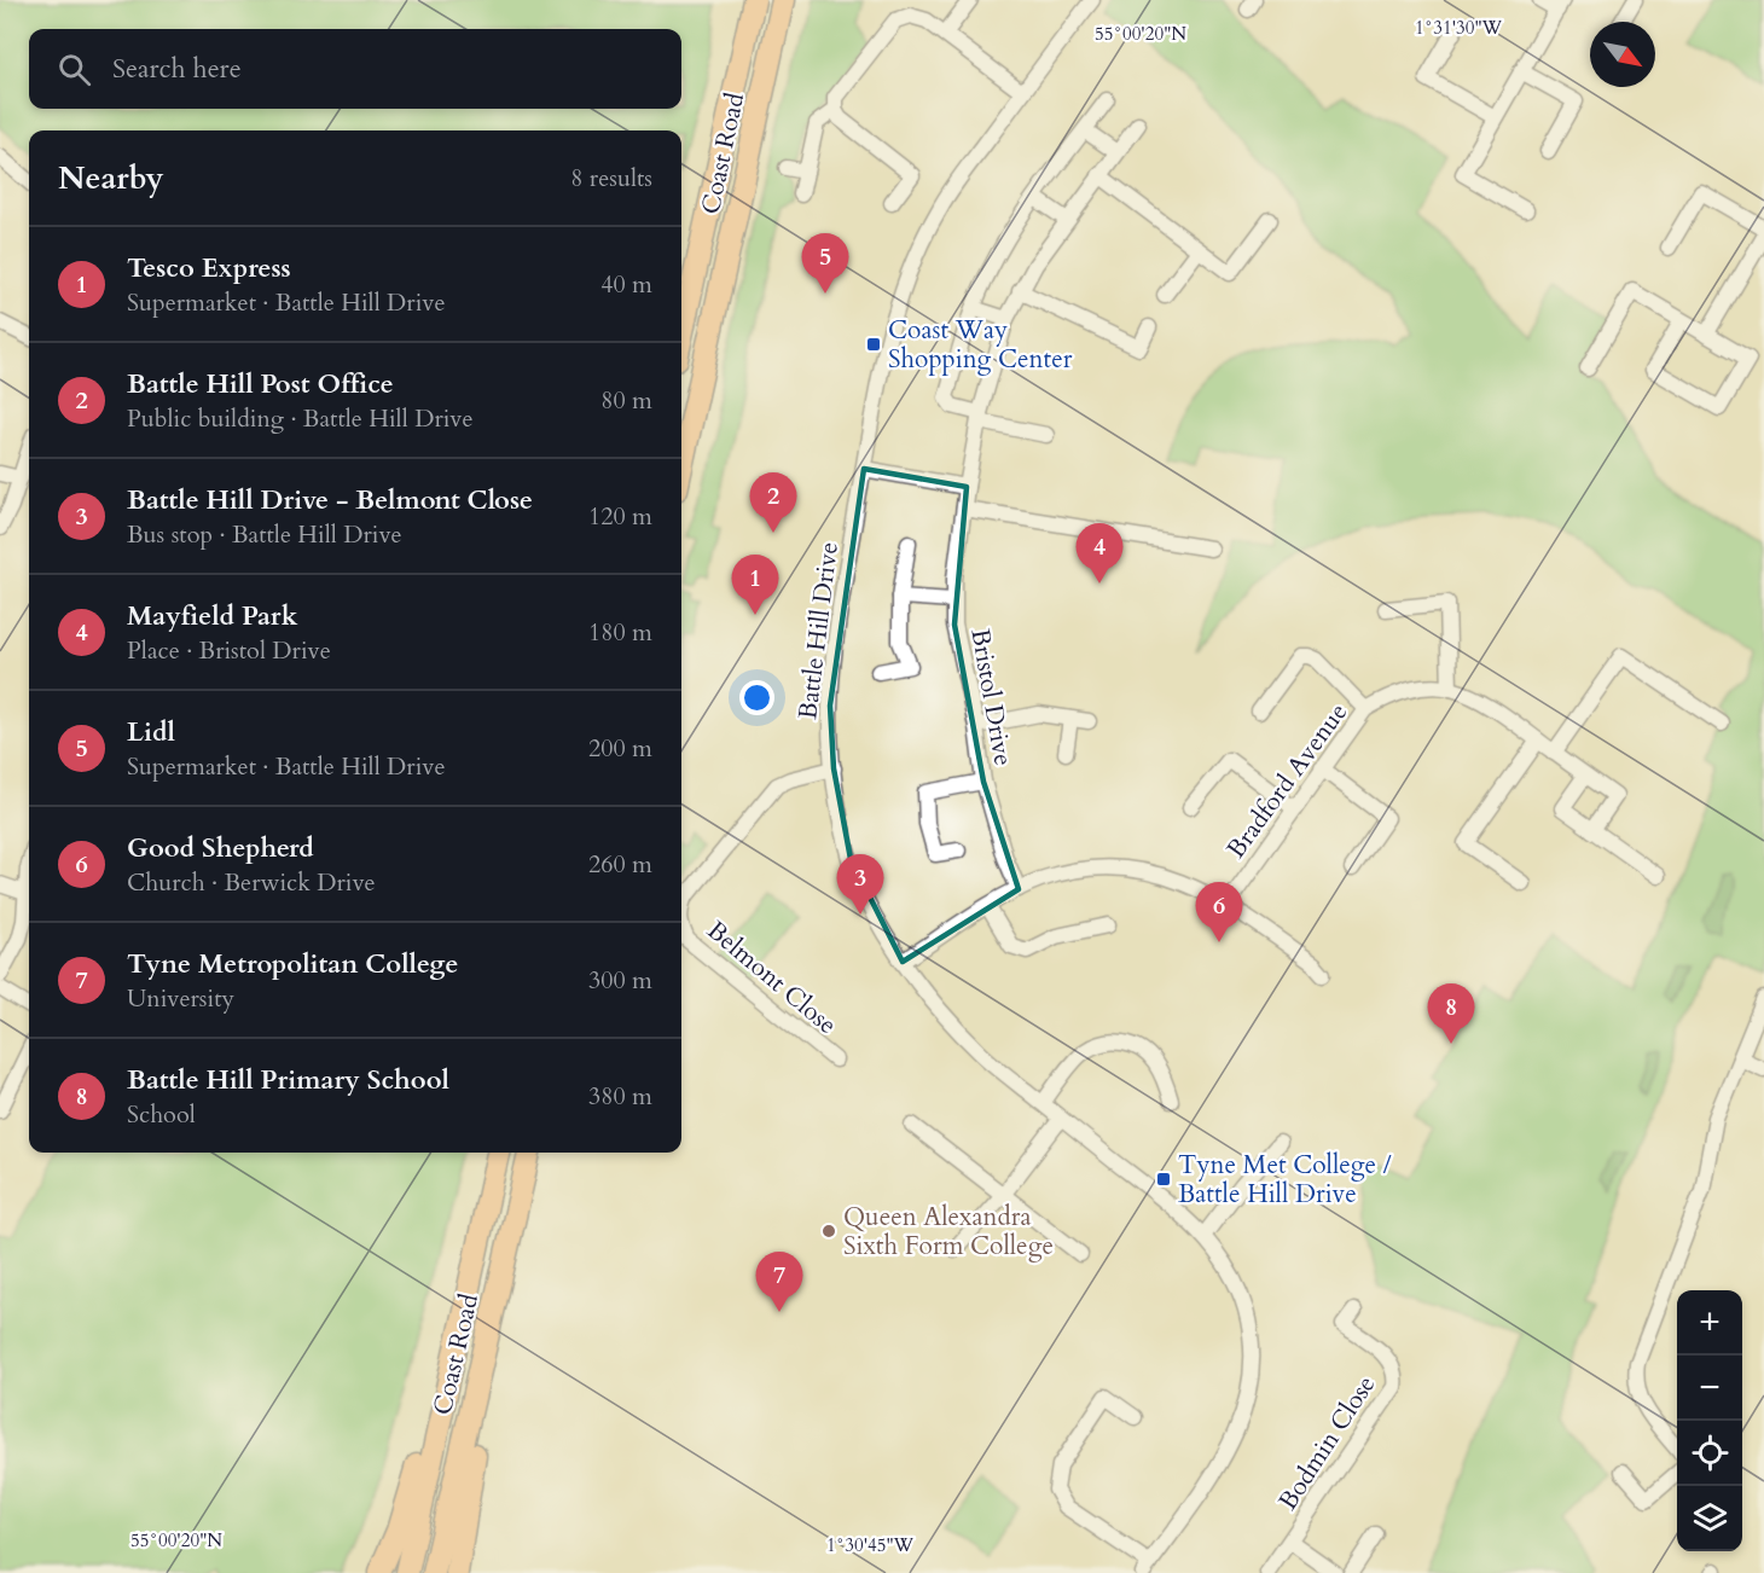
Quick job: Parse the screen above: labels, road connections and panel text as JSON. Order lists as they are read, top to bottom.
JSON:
{
  "streets": {
    "highway": ["Coast Road"],
    "street": [
      "Battle Hill Drive",
      "Bristol Drive",
      "Bradford Avenue",
      "Belmont Close",
      "Bodmin Close"
    ]
  },
  "crossings": [
    ["Battle Hill Drive", "Belmont Close"]
  ],
  "places": {
    "transit": ["Coast Way Shopping Center", "Tyne Met College / Battle Hill Drive"],
    "other": ["Queen Alexandra Sixth Form College"]
  },
  "north": "bottom right",
  "page": {
    "search": "Search here",
    "heading": ["Nearby", "8 results"],
    "list": [
      {
        "mark": "1",
        "name": "Tesco Express",
        "note": "Supermarket · Battle Hill Drive",
        "value": "40 m"
      },
      {
        "mark": "2",
        "name": "Battle Hill Post Office",
        "note": "Public building · Battle Hill Drive",
        "value": "80 m"
      },
      {
        "mark": "3",
        "name": "Battle Hill Drive - Belmont Close",
        "note": "Bus stop · Battle Hill Drive",
        "value": "120 m"
      },
      {
        "mark": "4",
        "name": "Mayfield Park",
        "note": "Place · Bristol Drive",
        "value": "180 m"
      },
      {
        "mark": "5",
        "name": "Lidl",
        "note": "Supermarket · Battle Hill Drive",
        "value": "200 m"
      },
      {
        "mark": "6",
        "name": "Good Shepherd",
        "note": "Church · Berwick Drive",
        "value": "260 m"
      },
      {
        "mark": "7",
        "name": "Tyne Metropolitan College",
        "note": "University",
        "value": "300 m"
      },
      {
        "mark": "8",
        "name": "Battle Hill Primary School",
        "note": "School",
        "value": "380 m"
      }
    ],
    "pins": [
      "5",
      "2",
      "4",
      "1",
      "3",
      "6",
      "8",
      "7"
    ],
    "map_buttons": ["+", "−"]
  },
  "coordinates": ["1°31'30\"W", "55°00'20\"N", "1°30'45\"W"]
}
